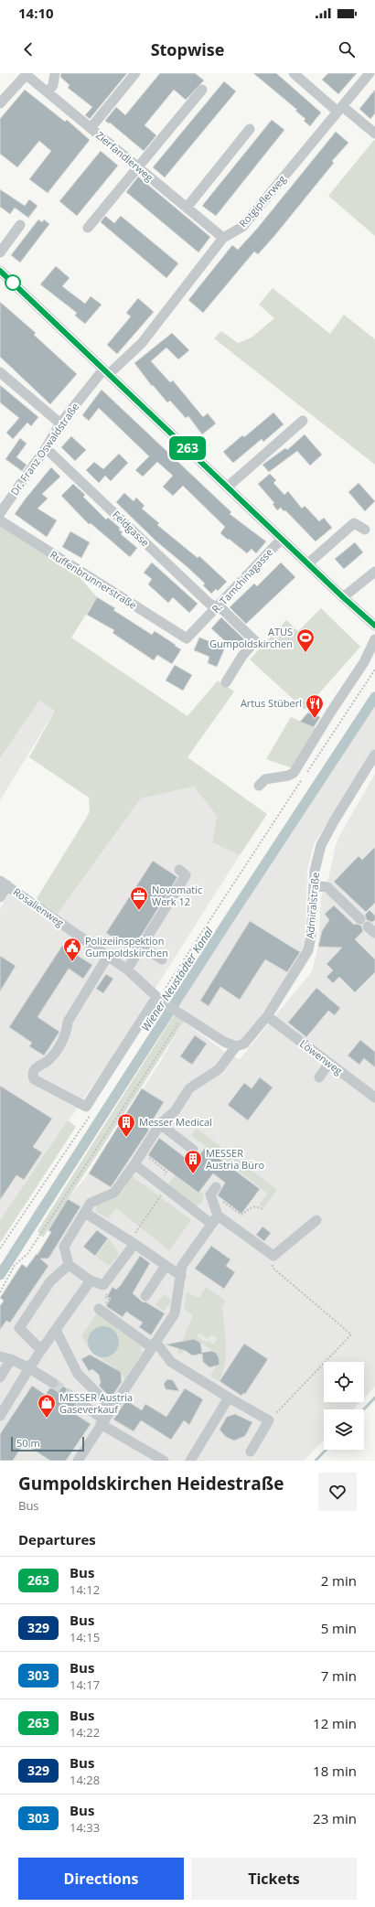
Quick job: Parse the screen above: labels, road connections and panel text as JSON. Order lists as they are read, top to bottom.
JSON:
{
  "streets": {
    "street": [
      "Zierfandlerweg",
      "Rotgipflerweg",
      "Dr. Franz Oswaldstraße",
      "Feldgasse",
      "Ruffenbrunnerstraße",
      "R. Tamchinagasse",
      "Admiralstraße",
      "Rosalienweg",
      "Löwenweg"
    ]
  },
  "crossings": [
    ["Zierfandlerweg", "Rotgipflerweg"],
    ["Rotgipflerweg", "Dr. Franz Oswaldstraße"],
    ["Dr. Franz Oswaldstraße", "Feldgasse"],
    ["Feldgasse", "R. Tamchinagasse"],
    ["Ruffenbrunnerstraße", "R. Tamchinagasse"],
    ["Admiralstraße", "Löwenweg"]
  ],
  "water": ["Wiener Neustädter Kanal"],
  "places": {
    "sports": ["ATUS Gumpoldskirchen"],
    "restaurant": ["Artus Stüberl"],
    "office": ["Novomatic Werk 12"],
    "public building": ["Polizeiinspektion Gumpoldskirchen"],
    "building": ["Messer Medical", "MESSER Austria Büro"],
    "shop": ["MESSER Austria Gaseverkauf"]
  },
  "lines": ["bus line 263"],
  "scale_bar": "50 m",
  "page": {
    "status": "14:10",
    "header": "Stopwise",
    "on_map": "263",
    "scale": "50 m",
    "heading": [
      ["Gumpoldskirchen Heidestraße", "Bus"],
      "Departures"
    ],
    "list": [
      {
        "mark": "263",
        "name": "Bus",
        "note": "14:12",
        "value": "2 min"
      },
      {
        "mark": "329",
        "name": "Bus",
        "note": "14:15",
        "value": "5 min"
      },
      {
        "mark": "303",
        "name": "Bus",
        "note": "14:17",
        "value": "7 min"
      },
      {
        "mark": "263",
        "name": "Bus",
        "note": "14:22",
        "value": "12 min"
      },
      {
        "mark": "329",
        "name": "Bus",
        "note": "14:28",
        "value": "18 min"
      },
      {
        "mark": "303",
        "name": "Bus",
        "note": "14:33",
        "value": "23 min"
      }
    ],
    "buttons": ["Directions", "Tickets"]
  }
}
